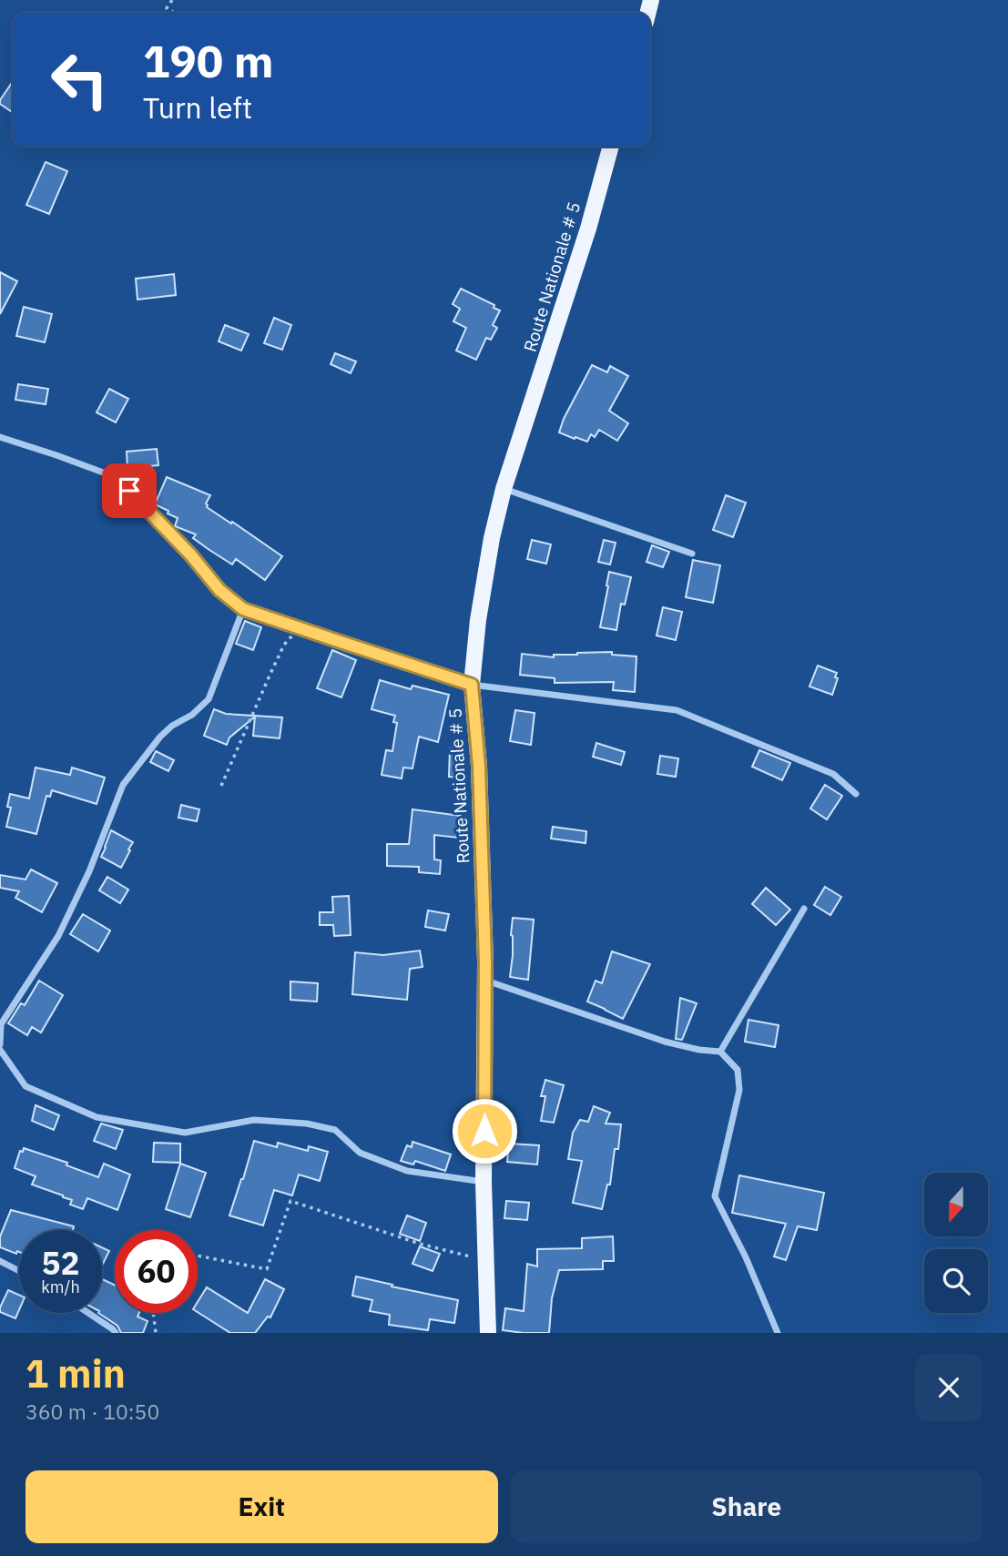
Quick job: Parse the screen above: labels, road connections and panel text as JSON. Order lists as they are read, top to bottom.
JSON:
{
  "streets": {
    "main road": ["Route Nationale # 5"]
  },
  "north": "bottom",
  "page": {
    "turn": ["190 m", "Turn left"],
    "speed": "52 km/h",
    "limit": "60",
    "heading": ["1 min", "360 m · 10:50"],
    "buttons": ["Exit", "Share"]
  }
}
